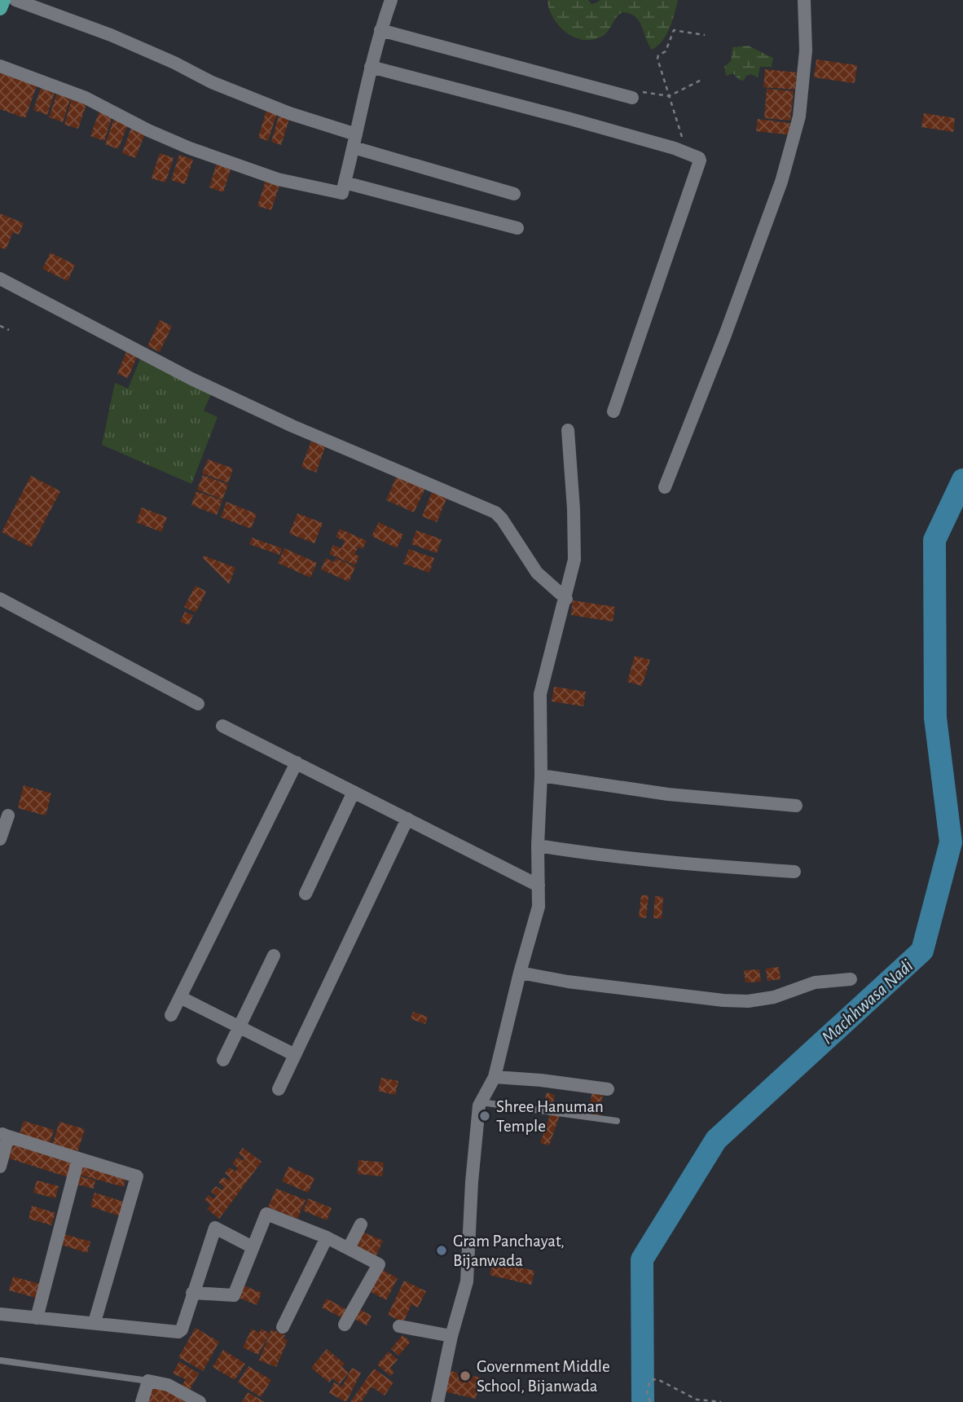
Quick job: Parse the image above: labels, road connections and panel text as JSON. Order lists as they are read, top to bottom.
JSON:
{
  "water": ["Machhwasa Nadi"],
  "places": ["Shree Hanuman Temple", "Gram Panchayat, Bijanwada", "Government Middle School, Bijanwada"]
}
